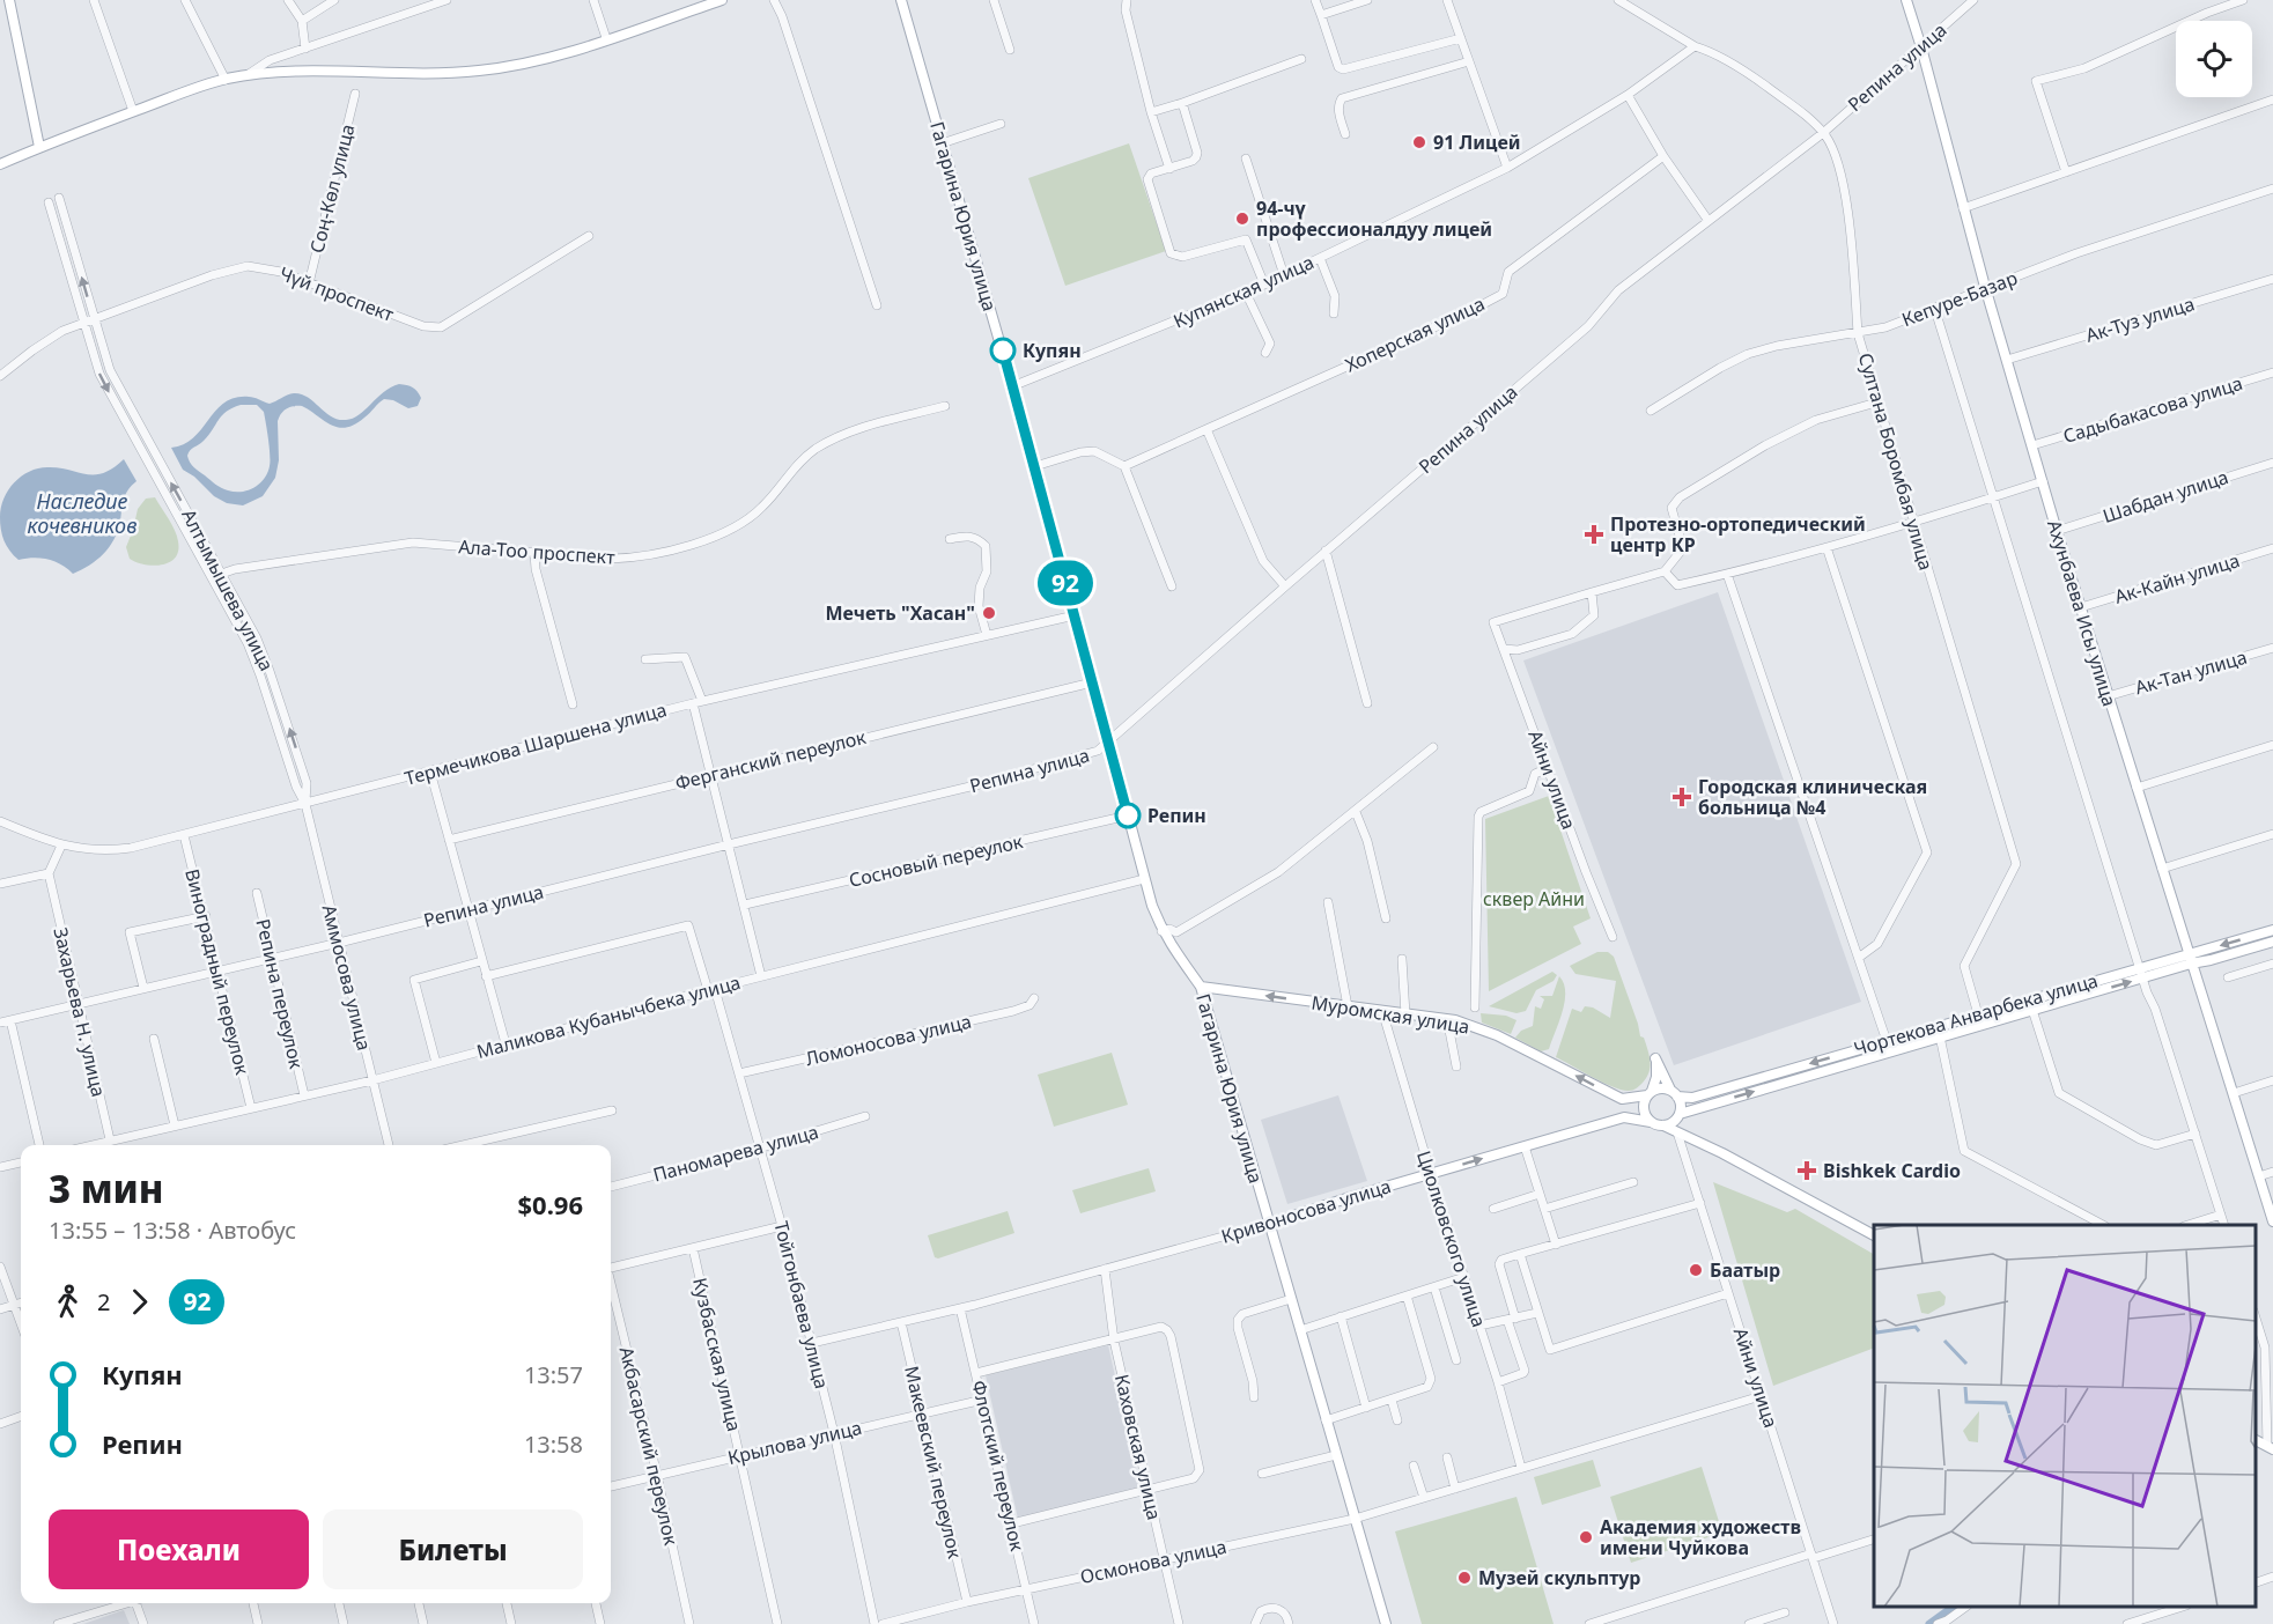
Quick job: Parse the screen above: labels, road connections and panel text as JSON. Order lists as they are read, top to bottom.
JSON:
{
  "streets": {
    "main road": [
      "Гагарина Юрия улица",
      "Ахунбаева Исы улица",
      "Муромская улица",
      "Чортекова Анварбека улица",
      "Кривоносова улица"
    ],
    "street": [
      "Репина улица",
      "Соң-Көл улица",
      "Купянская улица",
      "Чүй проспект",
      "Кепуре-Базар",
      "Ак-Туз улица",
      "Хоперская улица",
      "Садыбакасова улица",
      "Султана Боромбая улица",
      "Шабдан улица",
      "Ала-Тоо проспект",
      "Ак-Кайн улица",
      "Алтымышева улица",
      "Ак-Тан улица",
      "Термечикова Шаршена улица",
      "Ферганский переулок",
      "Айни улица",
      "Сосновый переулок",
      "Виноградный переулок",
      "Аммосова улица",
      "Репина переулок",
      "Захарьева Н. улица",
      "Маликова Кубанычбека улица",
      "Ломоносова улица",
      "Паномарева улица",
      "Циолковского улица",
      "Тойгонбаева улица",
      "Кузбасская улица",
      "Крылова улица",
      "Акбасарский переулок",
      "Каховская улица",
      "Макеевский переулок",
      "Флотский переулок",
      "Осмонова улица"
    ]
  },
  "crossings": [
    ["Репина улица", "Гагарина Юрия улица"],
    ["Репина улица", "Султана Боромбая улица"],
    ["Репина улица", "Ахунбаева Исы улица"],
    ["Репина улица", "Виноградный переулок"],
    ["Репина улица", "Аммосова улица"],
    ["Репина улица", "Репина переулок"],
    ["Репина улица", "Захарьева Н. улица"],
    ["Соң-Көл улица", "Чүй проспект"],
    ["Гагарина Юрия улица", "Купянская улица"],
    ["Гагарина Юрия улица", "Термечикова Шаршена улица"],
    ["Гагарина Юрия улица", "Ферганский переулок"],
    ["Гагарина Юрия улица", "Сосновый переулок"],
    ["Гагарина Юрия улица", "Муромская улица"],
    ["Гагарина Юрия улица", "Маликова Кубанычбека улица"],
    ["Гагарина Юрия улица", "Кривоносова улица"],
    ["Гагарина Юрия улица", "Осмонова улица"],
    ["Купянская улица", "Султана Боромбая улица"],
    ["Чүй проспект", "Алтымышева улица"],
    ["Кепуре-Базар", "Султана Боромбая улица"],
    ["Кепуре-Базар", "Ахунбаева Исы улица"],
    ["Ак-Туз улица", "Ахунбаева Исы улица"],
    ["Садыбакасова улица", "Ахунбаева Исы улица"],
    ["Султана Боромбая улица", "Чортекова Анварбека улица"],
    ["Шабдан улица", "Ахунбаева Исы улица"],
    ["Ала-Тоо проспект", "Алтымышева улица"],
    ["Ак-Кайн улица", "Ахунбаева Исы улица"],
    ["Алтымышева улица", "Термечикова Шаршена улица"],
    ["Алтымышева улица", "Аммосова улица"],
    ["Ахунбаева Исы улица", "Ак-Тан улица"],
    ["Ахунбаева Исы улица", "Чортекова Анварбека улица"],
    ["Термечикова Шаршена улица", "Виноградный переулок"],
    ["Термечикова Шаршена улица", "Аммосова улица"],
    ["Айни улица", "Осмонова улица"],
    ["Виноградный переулок", "Маликова Кубанычбека улица"],
    ["Аммосова улица", "Маликова Кубанычбека улица"],
    ["Репина переулок", "Маликова Кубанычбека улица"],
    ["Муромская улица", "Циолковского улица"],
    ["Чортекова Анварбека улица", "Кривоносова улица"],
    ["Маликова Кубанычбека улица", "Тойгонбаева улица"],
    ["Ломоносова улица", "Тойгонбаева улица"],
    ["Паномарева улица", "Тойгонбаева улица"],
    ["Кривоносова улица", "Циолковского улица"],
    ["Кривоносова улица", "Тойгонбаева улица"],
    ["Кривоносова улица", "Каховская улица"],
    ["Кривоносова улица", "Макеевский переулок"],
    ["Кривоносова улица", "Флотский переулок"],
    ["Циолковского улица", "Осмонова улица"],
    ["Тойгонбаева улица", "Крылова улица"],
    ["Кузбасская улица", "Крылова улица"],
    ["Крылова улица", "Акбасарский переулок"],
    ["Крылова улица", "Макеевский переулок"],
    ["Крылова улица", "Флотский переулок"],
    ["Каховская улица", "Осмонова улица"],
    ["Макеевский переулок", "Осмонова улица"],
    ["Флотский переулок", "Осмонова улица"]
  ],
  "one_way": ["Муромская улица"],
  "water": ["Наследие кочевников"],
  "parks": ["сквер Айни"],
  "places": {
    "other": [
      "91 Лицей",
      "94-чү профессионалдуу лицей",
      "Купян",
      "Мечеть \"Хасан\"",
      "Репин",
      "Баатыр",
      "Академия художеств имени Чуйкова",
      "Музей скульптур"
    ],
    "health": ["Протезно-ортопедический центр КР", "Городская клиническая больница №4", "Bishkek Cardio"]
  },
  "lines": ["bus line 92"],
  "page": {
    "on_map": "92",
    "heading": ["3 мин", "13:55 – 13:58 · Автобус", "$0.96"],
    "legs": ["2", "92"],
    "list": [
      {
        "name": "Купян",
        "value": "13:57"
      },
      {
        "name": "Репин",
        "value": "13:58"
      }
    ],
    "buttons": ["Поехали", "Билеты"]
  }
}
